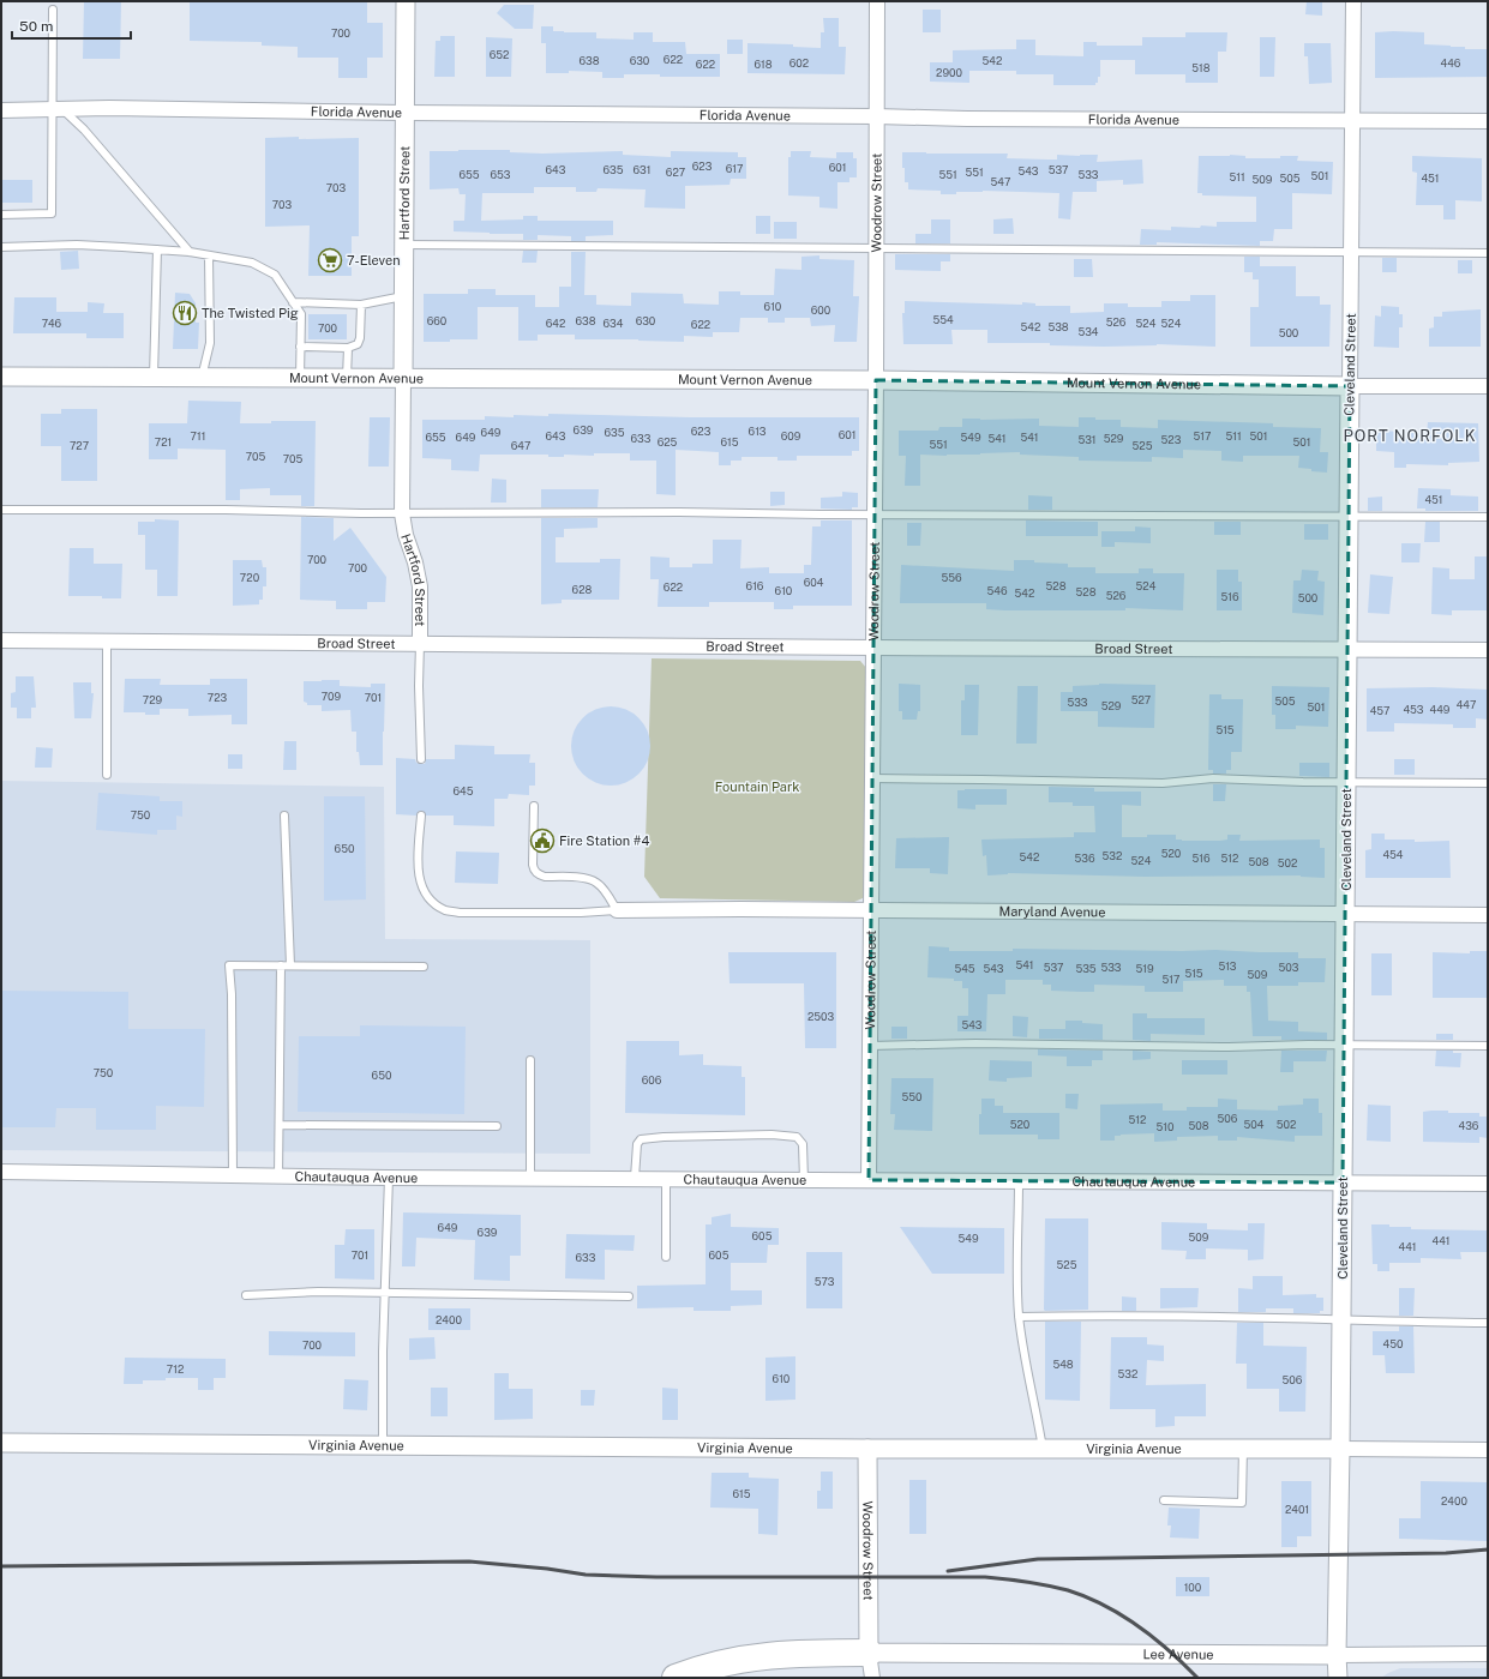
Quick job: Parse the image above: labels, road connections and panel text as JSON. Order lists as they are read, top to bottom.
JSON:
{
  "streets": {
    "street": [
      "Florida Avenue",
      "Hartford Street",
      "Woodrow Street",
      "Cleveland Street",
      "Mount Vernon Avenue",
      "Broad Street",
      "Maryland Avenue",
      "Chautauqua Avenue",
      "Virginia Avenue",
      "Lee Avenue"
    ]
  },
  "crossings": [
    ["Florida Avenue", "Hartford Street"],
    ["Florida Avenue", "Woodrow Street"],
    ["Florida Avenue", "Cleveland Street"],
    ["Hartford Street", "Mount Vernon Avenue"],
    ["Hartford Street", "Broad Street"],
    ["Woodrow Street", "Mount Vernon Avenue"],
    ["Woodrow Street", "Broad Street"],
    ["Woodrow Street", "Maryland Avenue"],
    ["Woodrow Street", "Chautauqua Avenue"],
    ["Woodrow Street", "Virginia Avenue"],
    ["Woodrow Street", "Lee Avenue"],
    ["Cleveland Street", "Mount Vernon Avenue"],
    ["Cleveland Street", "Broad Street"],
    ["Cleveland Street", "Maryland Avenue"],
    ["Cleveland Street", "Chautauqua Avenue"],
    ["Cleveland Street", "Virginia Avenue"],
    ["Cleveland Street", "Lee Avenue"]
  ],
  "districts": ["PORT NORFOLK"],
  "parks": ["Fountain Park"],
  "places": {
    "supermarket": ["7-Eleven"],
    "restaurant": ["The Twisted Pig"],
    "public building": ["Fire Station #4"]
  },
  "house_numbers": [
    "700",
    "652",
    "622",
    "638",
    "630",
    "542",
    "602",
    "446",
    "622",
    "618",
    "518",
    "2900",
    "623",
    "601",
    "617",
    "643",
    "635",
    "631",
    "537",
    "543",
    "627",
    "551",
    "655",
    "653",
    "551",
    "533",
    "501",
    "511",
    "505",
    "451",
    "509",
    "547",
    "703",
    "703",
    "610",
    "600",
    "554",
    "660",
    "638",
    "630",
    "526",
    "746",
    "642",
    "634",
    "524",
    "524",
    "622",
    "542",
    "538",
    "700",
    "534",
    "500",
    "639",
    "623",
    "613",
    "649",
    "635",
    "601",
    "711",
    "643",
    "609",
    "517",
    "511",
    "501",
    "655",
    "649",
    "549",
    "541",
    "633",
    "541",
    "529",
    "531",
    "523",
    "721",
    "625",
    "615",
    "501",
    "551",
    "727",
    "647",
    "525",
    "705",
    "705",
    "451",
    "700",
    "700",
    "720",
    "556",
    "604",
    "616",
    "528",
    "524",
    "622",
    "628",
    "610",
    "546",
    "528",
    "542",
    "526",
    "516",
    "500",
    "709",
    "723",
    "701",
    "729",
    "527",
    "505",
    "533",
    "447",
    "529",
    "501",
    "453",
    "449",
    "457",
    "515",
    "645",
    "750",
    "650",
    "520",
    "454",
    "532",
    "542",
    "536",
    "516",
    "512",
    "524",
    "508",
    "502",
    "541",
    "513",
    "537",
    "533",
    "503",
    "545",
    "543",
    "535",
    "519",
    "515",
    "509",
    "517",
    "2503",
    "543",
    "750",
    "650",
    "606",
    "550",
    "506",
    "512",
    "520",
    "504",
    "502",
    "508",
    "436",
    "510",
    "649",
    "639",
    "605",
    "509",
    "549",
    "441",
    "441",
    "701",
    "605",
    "633",
    "525",
    "573",
    "2400",
    "450",
    "700",
    "548",
    "712",
    "532",
    "610",
    "506",
    "615",
    "2400",
    "2401",
    "100"
  ],
  "scale_bar": "50 m"
}
